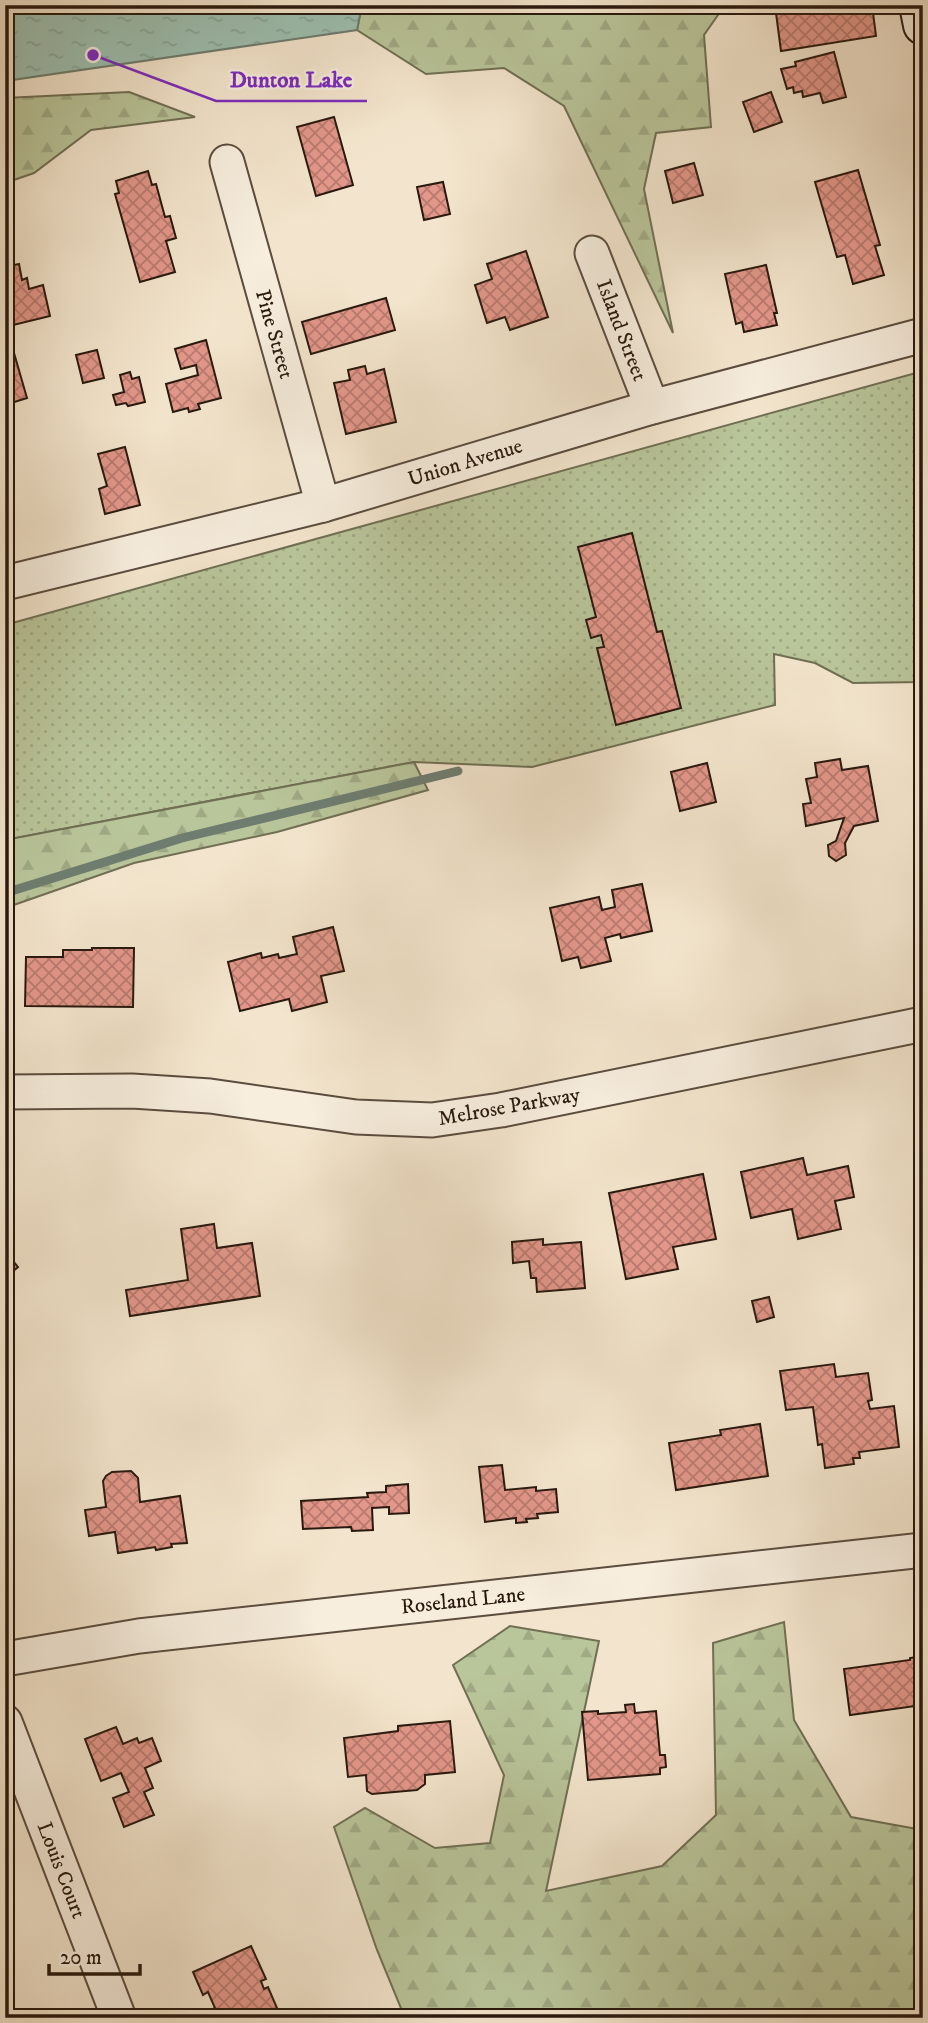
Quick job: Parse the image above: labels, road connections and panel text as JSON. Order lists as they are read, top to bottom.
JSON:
{
  "streets": {
    "street": [
      "Island Street",
      "Pine Street",
      "Union Avenue",
      "Melrose Parkway",
      "Roseland Lane",
      "Louis Court"
    ]
  },
  "crossings": [
    ["Island Street", "Union Avenue"],
    ["Pine Street", "Union Avenue"]
  ],
  "places": ["Dunton Lake"],
  "scale_bar": "20 m"
}
